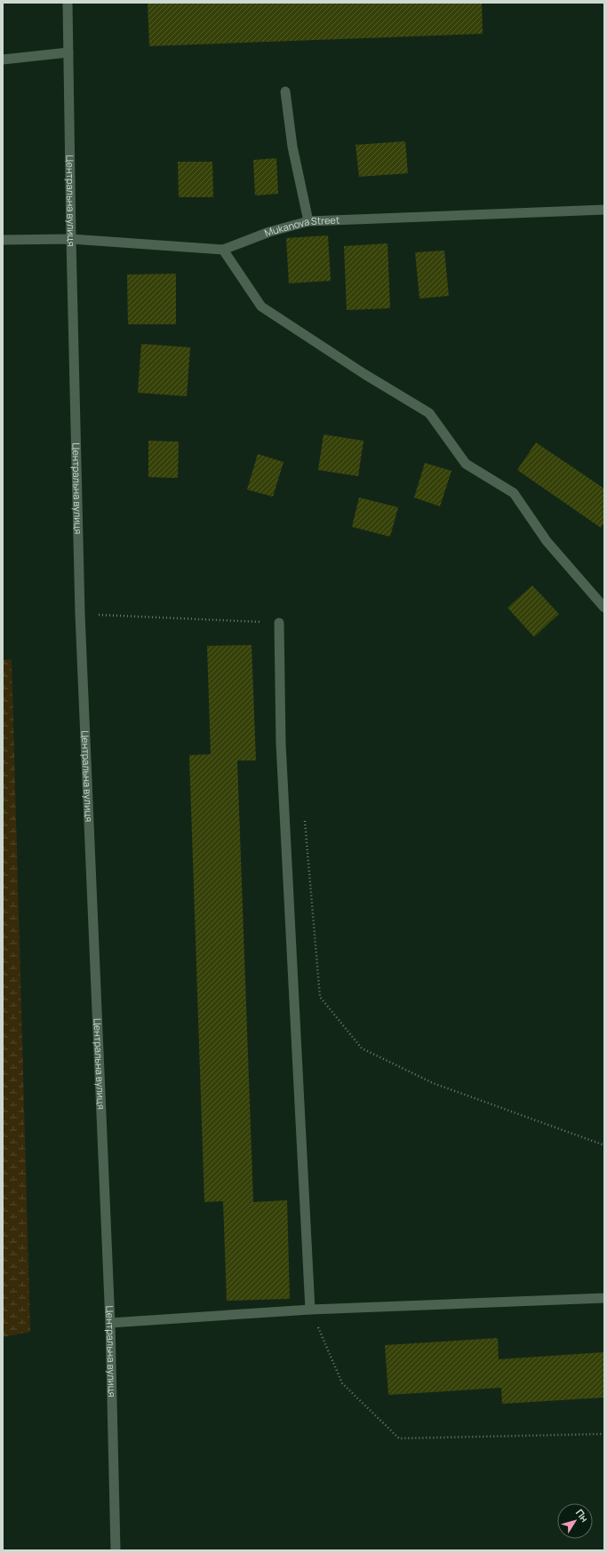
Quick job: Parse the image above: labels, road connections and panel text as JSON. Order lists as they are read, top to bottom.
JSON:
{
  "streets": {
    "street": ["Центральна вулиця", "Mukanova Street"]
  },
  "crossings": [
    ["Центральна вулиця", "Mukanova Street"]
  ],
  "north": "top right"
}
